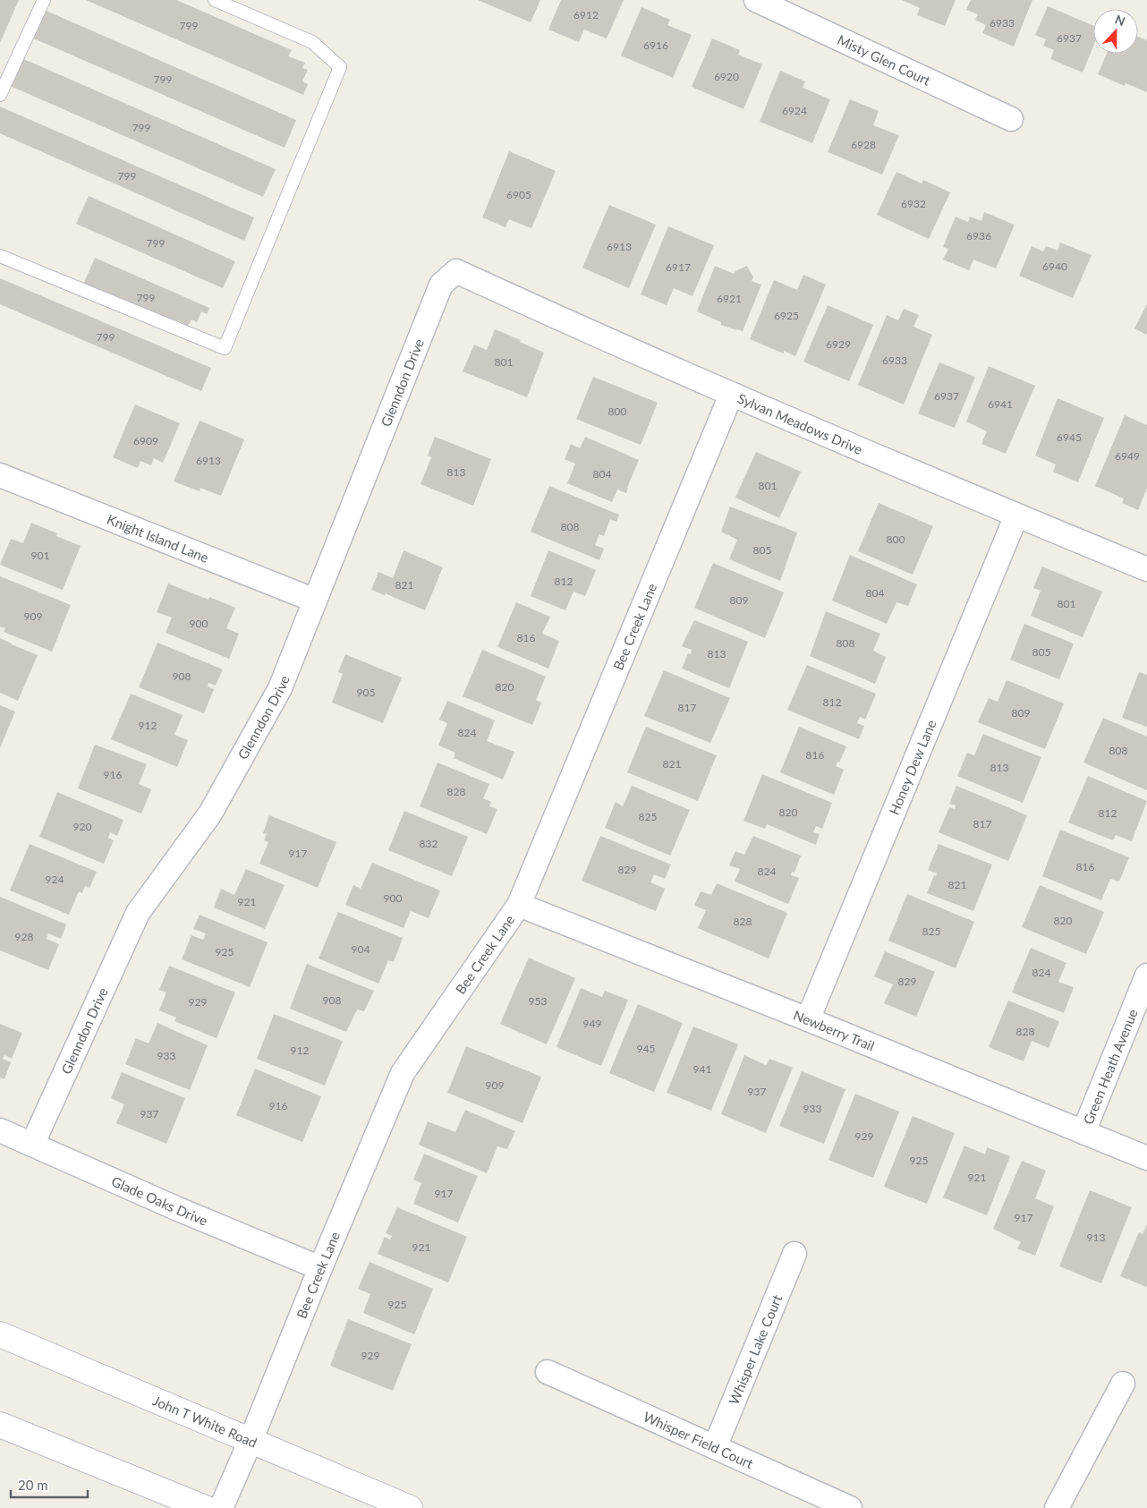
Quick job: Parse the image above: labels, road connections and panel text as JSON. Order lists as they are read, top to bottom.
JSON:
{
  "streets": {
    "main road": ["John T White Road"],
    "street": [
      "Misty Glen Court",
      "Glenndon Drive",
      "Sylvan Meadows Drive",
      "Knight Island Lane",
      "Bee Creek Lane",
      "Honey Dew Lane",
      "Newberry Trail",
      "Green Heath Avenue",
      "Glade Oaks Drive",
      "Whisper Lake Court",
      "Whisper Field Court"
    ]
  },
  "crossings": [
    ["Glenndon Drive", "Sylvan Meadows Drive"],
    ["Glenndon Drive", "Knight Island Lane"],
    ["Glenndon Drive", "Glade Oaks Drive"],
    ["Sylvan Meadows Drive", "Bee Creek Lane"],
    ["Sylvan Meadows Drive", "Honey Dew Lane"],
    ["Bee Creek Lane", "Newberry Trail"],
    ["Bee Creek Lane", "Glade Oaks Drive"],
    ["Bee Creek Lane", "John T White Road"],
    ["Honey Dew Lane", "Newberry Trail"],
    ["Newberry Trail", "Green Heath Avenue"],
    ["Whisper Lake Court", "Whisper Field Court"]
  ],
  "house_numbers": [
    "6912",
    "6933",
    "799",
    "6937",
    "6916",
    "6920",
    "799",
    "6924",
    "799",
    "6928",
    "799",
    "6905",
    "6932",
    "6936",
    "799",
    "6913",
    "6940",
    "6917",
    "799",
    "6921",
    "6925",
    "799",
    "6929",
    "6933",
    "801",
    "6937",
    "6941",
    "800",
    "6945",
    "6909",
    "6949",
    "6913",
    "813",
    "804",
    "801",
    "808",
    "800",
    "805",
    "901",
    "812",
    "821",
    "804",
    "809",
    "801",
    "909",
    "900",
    "816",
    "808",
    "805",
    "813",
    "908",
    "820",
    "905",
    "812",
    "817",
    "809",
    "912",
    "824",
    "808",
    "816",
    "821",
    "813",
    "916",
    "828",
    "820",
    "812",
    "825",
    "817",
    "920",
    "832",
    "917",
    "816",
    "829",
    "824",
    "924",
    "821",
    "900",
    "921",
    "820",
    "828",
    "825",
    "928",
    "904",
    "925",
    "824",
    "829",
    "908",
    "953",
    "929",
    "949",
    "828",
    "945",
    "912",
    "933",
    "941",
    "909",
    "937",
    "916",
    "933",
    "937",
    "929",
    "925",
    "921",
    "917",
    "917",
    "913",
    "921",
    "925",
    "929"
  ],
  "scale_bar": "20 m",
  "north": "top"
}
